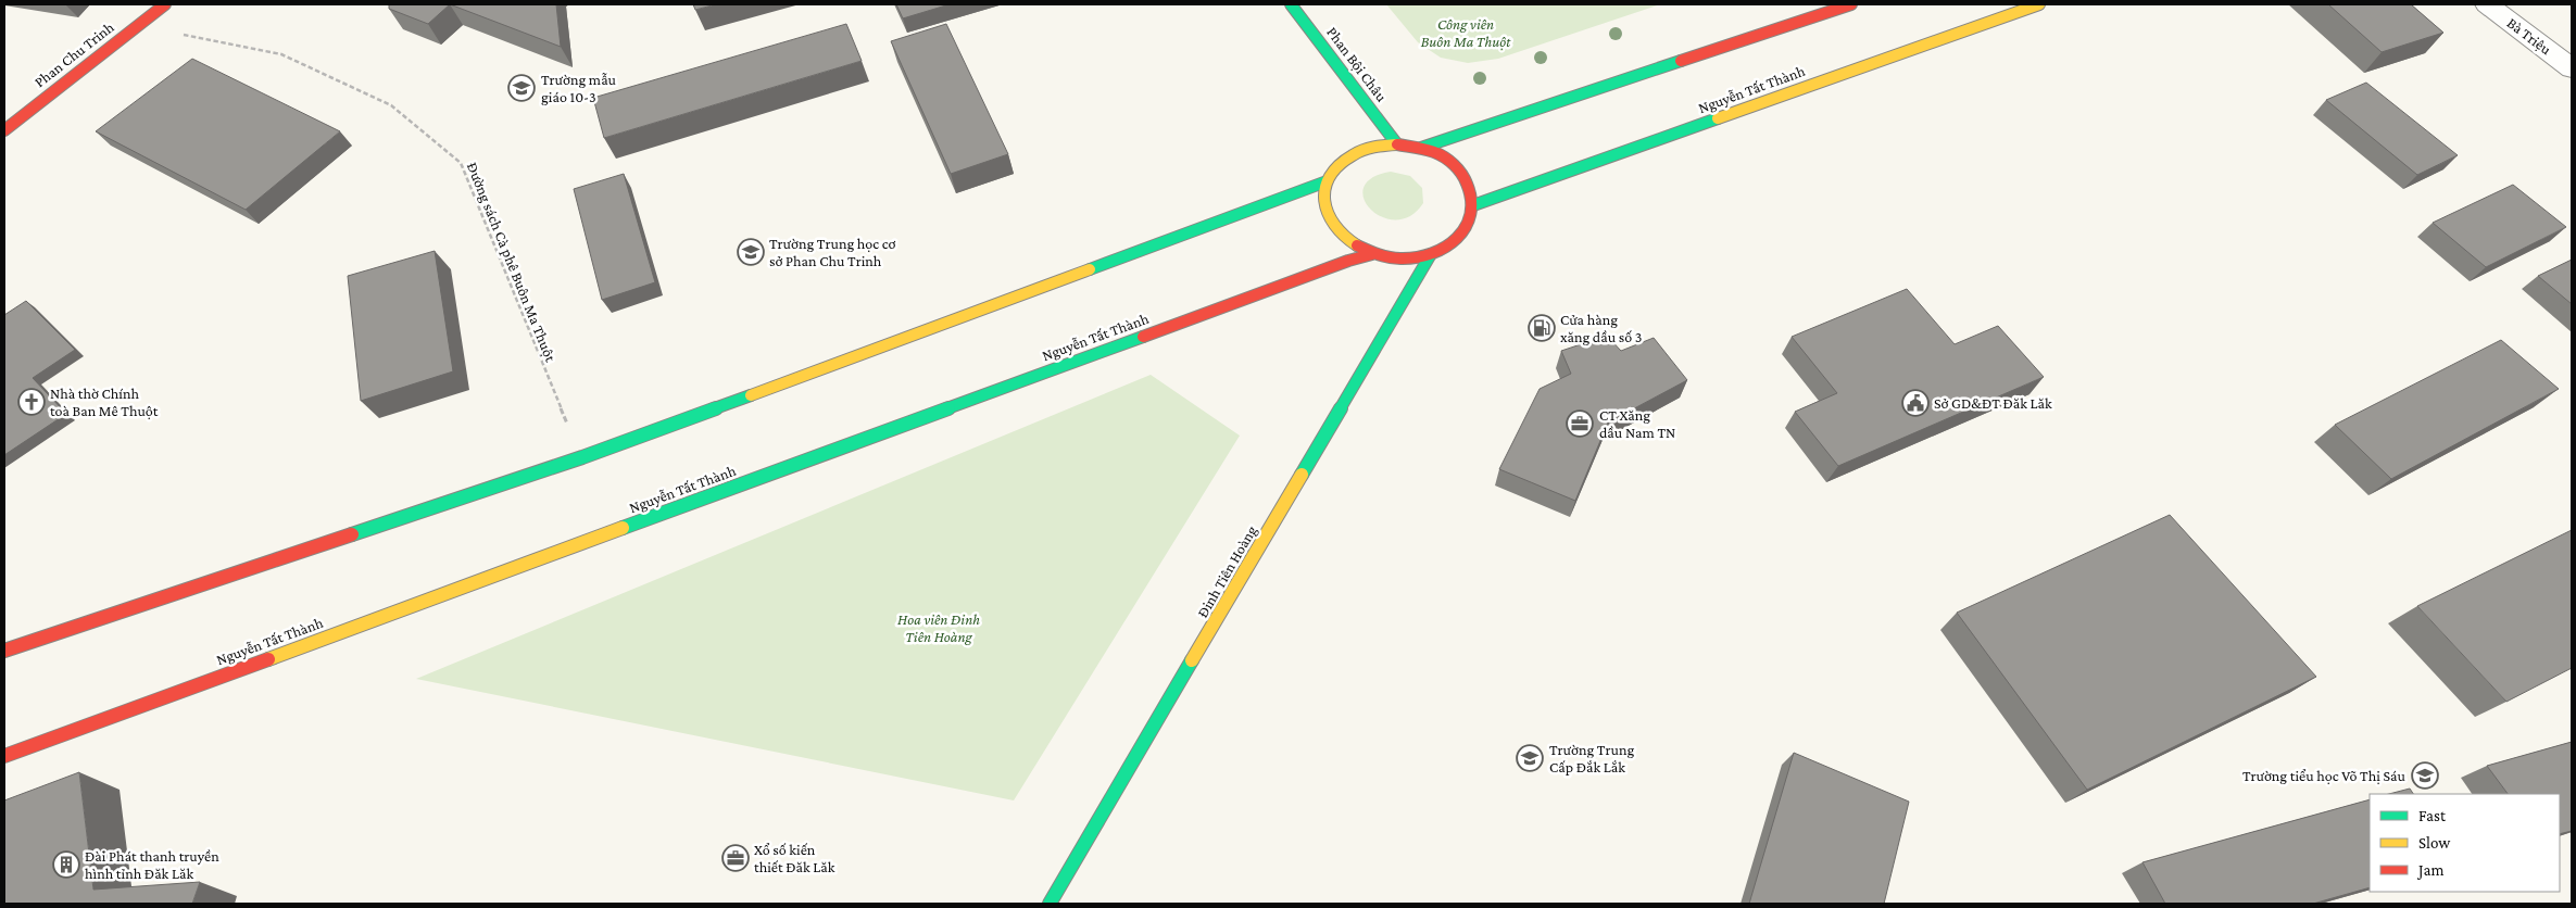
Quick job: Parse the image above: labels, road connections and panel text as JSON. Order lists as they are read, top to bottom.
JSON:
{
  "streets": {
    "main road": [
      "Phan Chu Trinh",
      "Phan Bội Châu",
      "Nguyễn Tất Thành",
      "Đinh Tiên Hoàng"
    ],
    "street": ["Bà Triệu"],
    "path": ["Đường sách Cà phê Buôn Ma Thuột"]
  },
  "crossings": [
    ["Phan Chu Trinh", "Đường sách Cà phê Buôn Ma Thuột"],
    ["Phan Bội Châu", "Nguyễn Tất Thành"],
    ["Phan Bội Châu", "Đinh Tiên Hoàng"],
    ["Nguyễn Tất Thành", "Đinh Tiên Hoàng"]
  ],
  "parks": ["Công viên Buôn Ma Thuột", "Hoa viên Đinh Tiên Hoàng"],
  "places": {
    "school or university": [
      "Trường mẫu giáo 10-3",
      "Trường Trung học cơ sở Phan Chu Trinh",
      "Trường Trung Cấp Đắk Lắk",
      "Trường tiểu học Võ Thị Sáu"
    ],
    "fuel station": ["Cửa hàng xăng dầu số 3"],
    "church": ["Nhà thờ Chính toà Ban Mê Thuột"],
    "public building": ["Sở GD&ĐT Đăk Lăk"],
    "office": ["CT Xăng dầu Nam TN", "Xổ số kiến thiết Đăk Lăk"],
    "building": ["Đài Phát thanh truyền hình tỉnh Đăk Lăk"]
  },
  "legend": ["Fast", "Slow", "Jam"]
}
